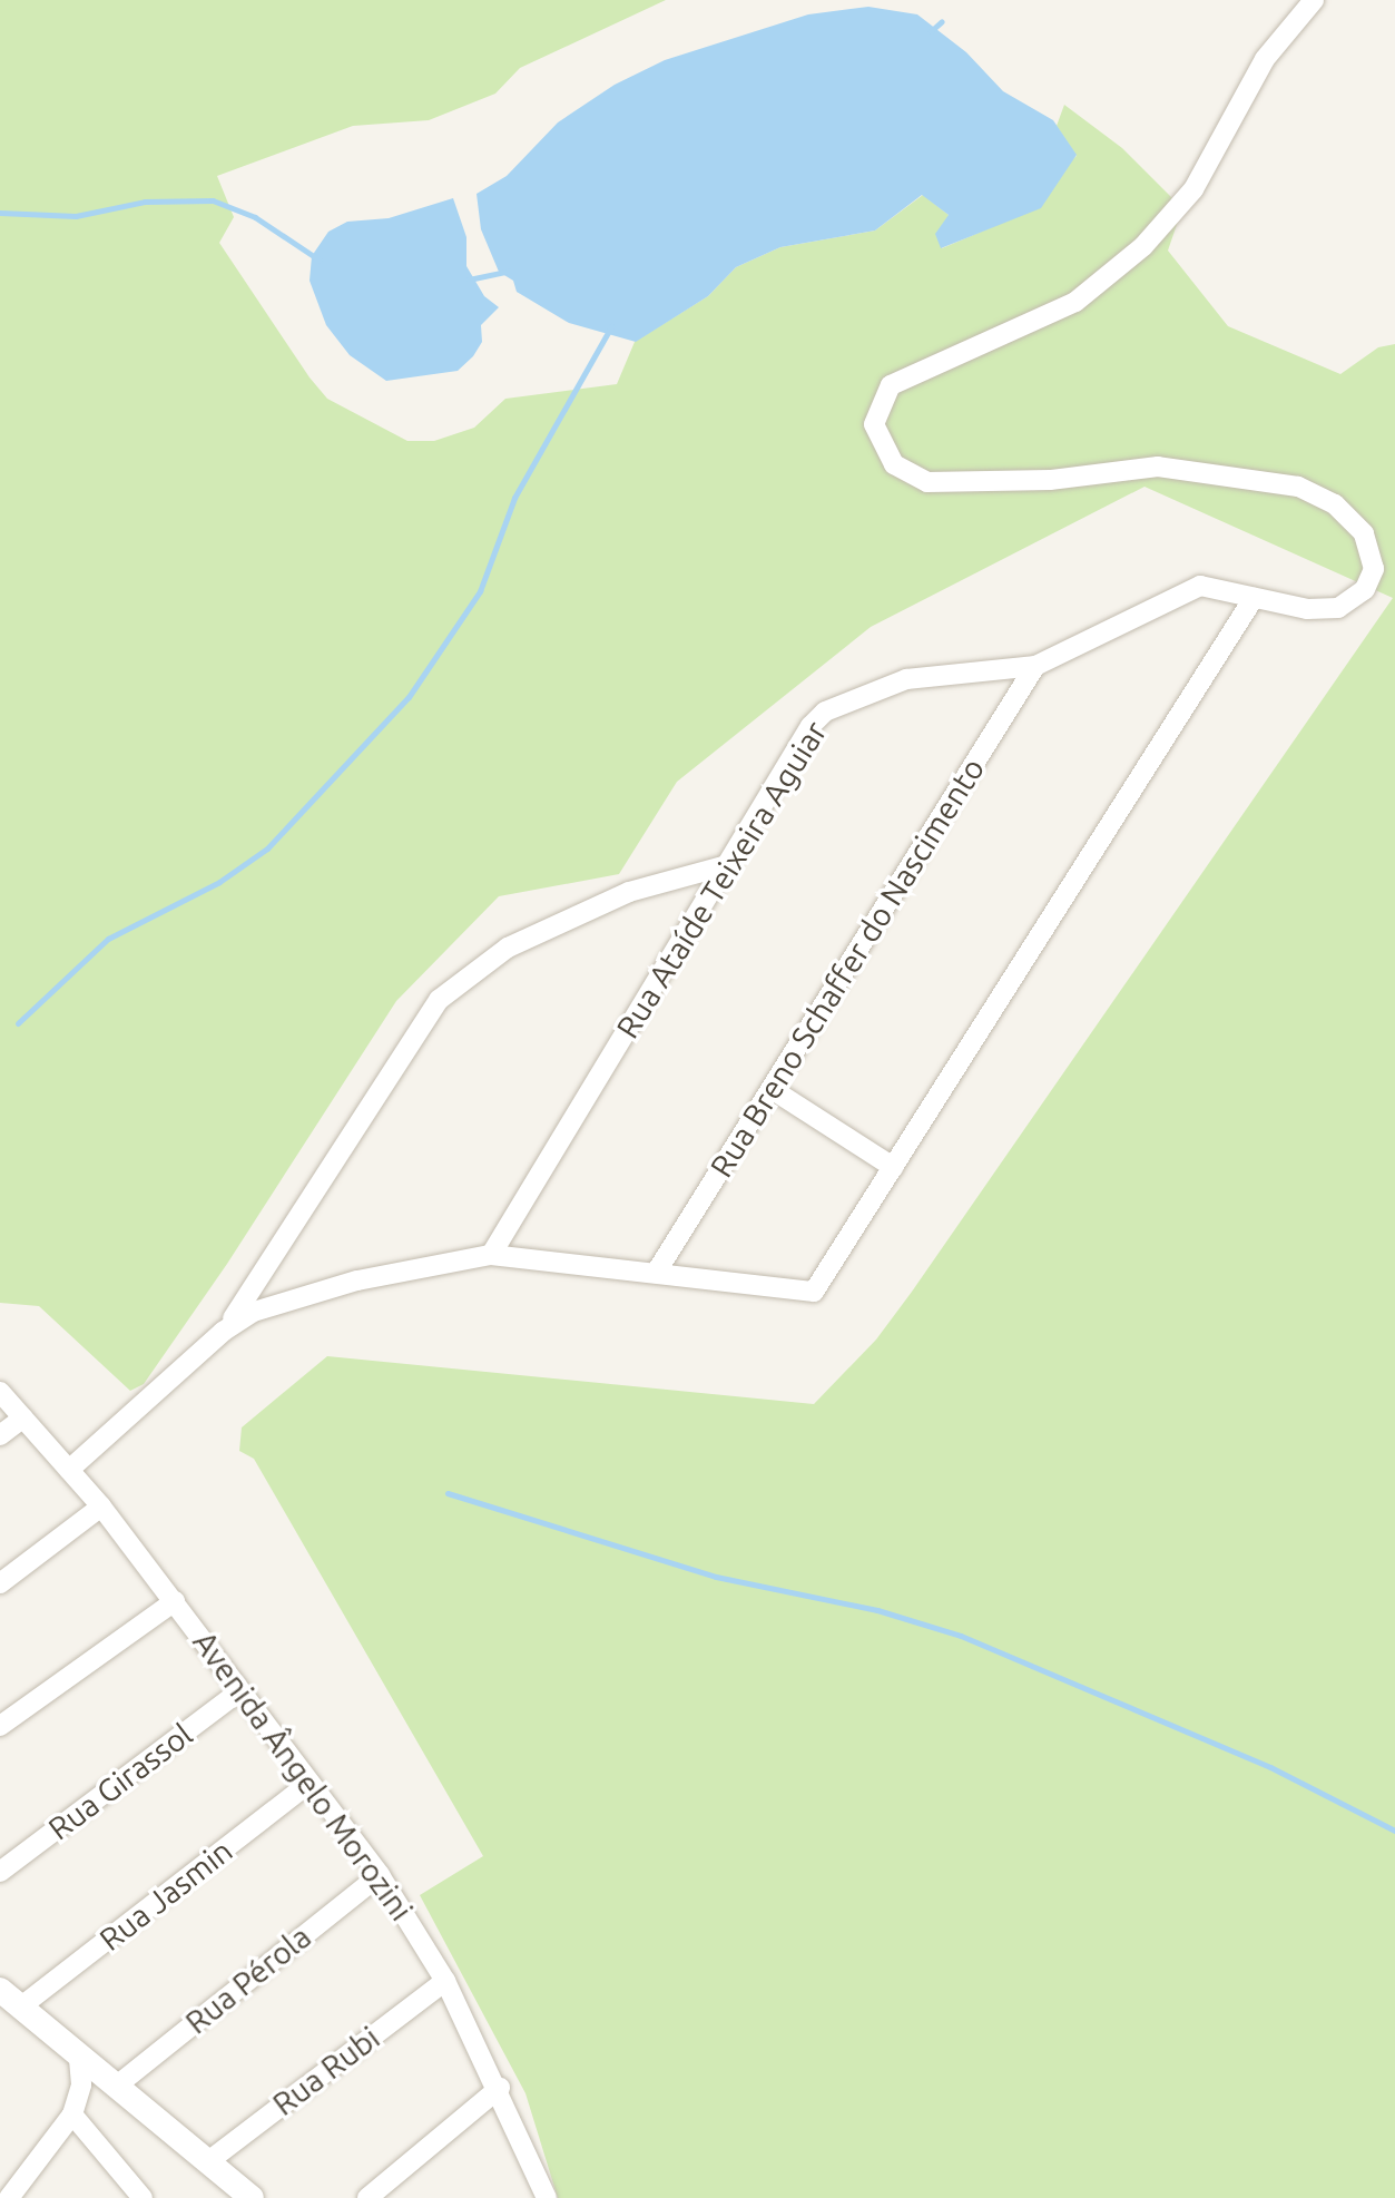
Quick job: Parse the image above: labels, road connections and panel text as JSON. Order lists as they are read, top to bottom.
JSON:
{
  "streets": {
    "street": [
      "Rua Ataíde Teixeira Aguiar",
      "Rua Breno Schaffer do Nascimento",
      "Avenida Ângelo Morozini",
      "Rua Girassol",
      "Rua Jasmin",
      "Rua Pérola",
      "Rua Rubi"
    ]
  },
  "crossings": [
    ["Rua Ataíde Teixeira Aguiar", "Rua Breno Schaffer do Nascimento"],
    ["Avenida Ângelo Morozini", "Rua Girassol"],
    ["Avenida Ângelo Morozini", "Rua Jasmin"],
    ["Avenida Ângelo Morozini", "Rua Pérola"],
    ["Avenida Ângelo Morozini", "Rua Rubi"]
  ]
}
